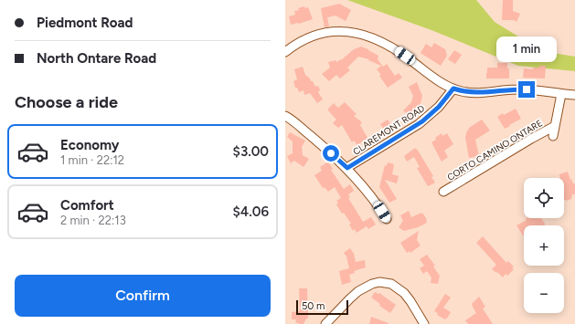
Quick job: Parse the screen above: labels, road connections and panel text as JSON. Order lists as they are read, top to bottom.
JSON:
{
  "streets": {
    "street": ["CLAREMONT ROAD", "CORTO CAMINO ONTARE"]
  },
  "scale_bar": "50 m",
  "page": {
    "banner": ["Piedmont Road", "North Ontare Road"],
    "bubble": "1 min",
    "heading": "Choose a ride",
    "list": [
      {
        "name": "Economy",
        "note": "1 min · 22:12",
        "value": "$3.00"
      },
      {
        "name": "Comfort",
        "note": "2 min · 22:13",
        "value": "$4.06"
      }
    ],
    "map_buttons": ["+", "−"],
    "buttons": "Confirm",
    "scale": "50 m"
  }
}
